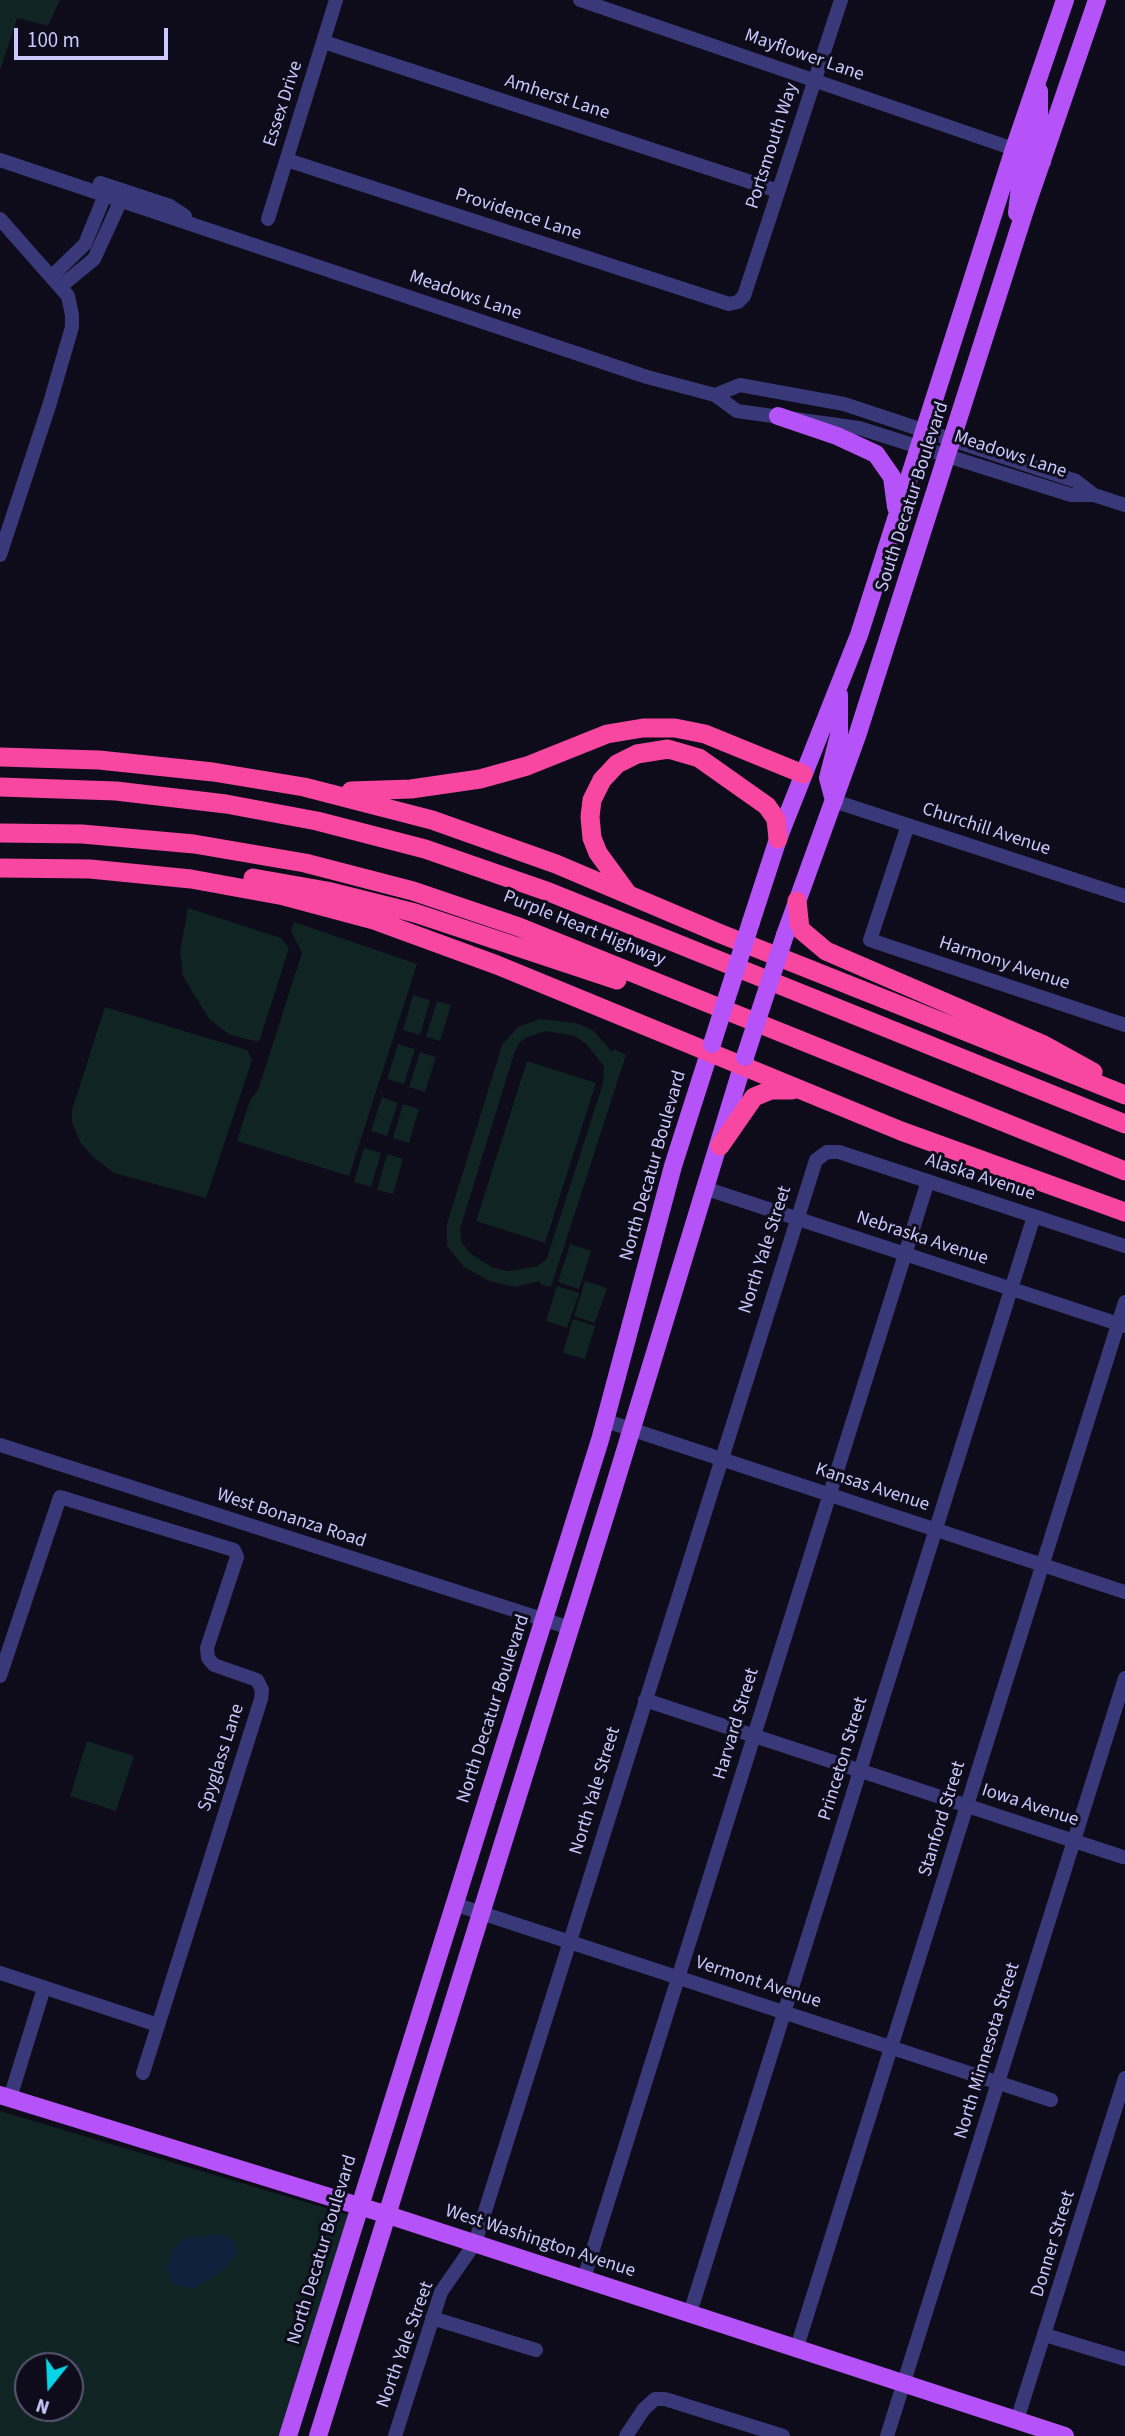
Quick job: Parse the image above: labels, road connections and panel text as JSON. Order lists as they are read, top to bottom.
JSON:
{
  "streets": {
    "highway": ["Purple Heart Highway"],
    "main road": ["South Decatur Boulevard", "North Decatur Boulevard", "West Washington Avenue"],
    "street": [
      "Mayflower Lane",
      "Amherst Lane",
      "Essex Drive",
      "Portsmouth Way",
      "Providence Lane",
      "Meadows Lane",
      "Churchill Avenue",
      "Harmony Avenue",
      "Alaska Avenue",
      "Nebraska Avenue",
      "North Yale Street",
      "Kansas Avenue",
      "West Bonanza Road",
      "Harvard Street",
      "Spyglass Lane",
      "Princeton Street",
      "Iowa Avenue",
      "Stanford Street",
      "Vermont Avenue",
      "North Minnesota Street",
      "Donner Street"
    ]
  },
  "crossings": [
    ["Mayflower Lane", "Portsmouth Way"],
    ["Mayflower Lane", "South Decatur Boulevard"],
    ["Amherst Lane", "Essex Drive"],
    ["Amherst Lane", "Portsmouth Way"],
    ["Essex Drive", "Providence Lane"],
    ["Portsmouth Way", "Providence Lane"],
    ["Meadows Lane", "South Decatur Boulevard"],
    ["South Decatur Boulevard", "Churchill Avenue"],
    ["South Decatur Boulevard", "North Decatur Boulevard"],
    ["Churchill Avenue", "Harmony Avenue"],
    ["North Decatur Boulevard", "Kansas Avenue"],
    ["North Decatur Boulevard", "West Bonanza Road"],
    ["North Decatur Boulevard", "Vermont Avenue"],
    ["North Decatur Boulevard", "West Washington Avenue"],
    ["Alaska Avenue", "North Yale Street"],
    ["Alaska Avenue", "Harvard Street"],
    ["Alaska Avenue", "Princeton Street"],
    ["Nebraska Avenue", "North Yale Street"],
    ["Nebraska Avenue", "Harvard Street"],
    ["Nebraska Avenue", "Princeton Street"],
    ["Nebraska Avenue", "Stanford Street"],
    ["North Yale Street", "Kansas Avenue"],
    ["North Yale Street", "Iowa Avenue"],
    ["North Yale Street", "Vermont Avenue"],
    ["North Yale Street", "West Washington Avenue"],
    ["Kansas Avenue", "Harvard Street"],
    ["Kansas Avenue", "Princeton Street"],
    ["Kansas Avenue", "Stanford Street"],
    ["Harvard Street", "Iowa Avenue"],
    ["Harvard Street", "Vermont Avenue"],
    ["Harvard Street", "West Washington Avenue"],
    ["Princeton Street", "Iowa Avenue"],
    ["Princeton Street", "Vermont Avenue"],
    ["Princeton Street", "West Washington Avenue"],
    ["Iowa Avenue", "Stanford Street"],
    ["Iowa Avenue", "North Minnesota Street"],
    ["Stanford Street", "Vermont Avenue"],
    ["Stanford Street", "West Washington Avenue"],
    ["Vermont Avenue", "North Minnesota Street"],
    ["North Minnesota Street", "West Washington Avenue"],
    ["West Washington Avenue", "Donner Street"]
  ],
  "scale_bar": "100 m",
  "north": "bottom"
}
